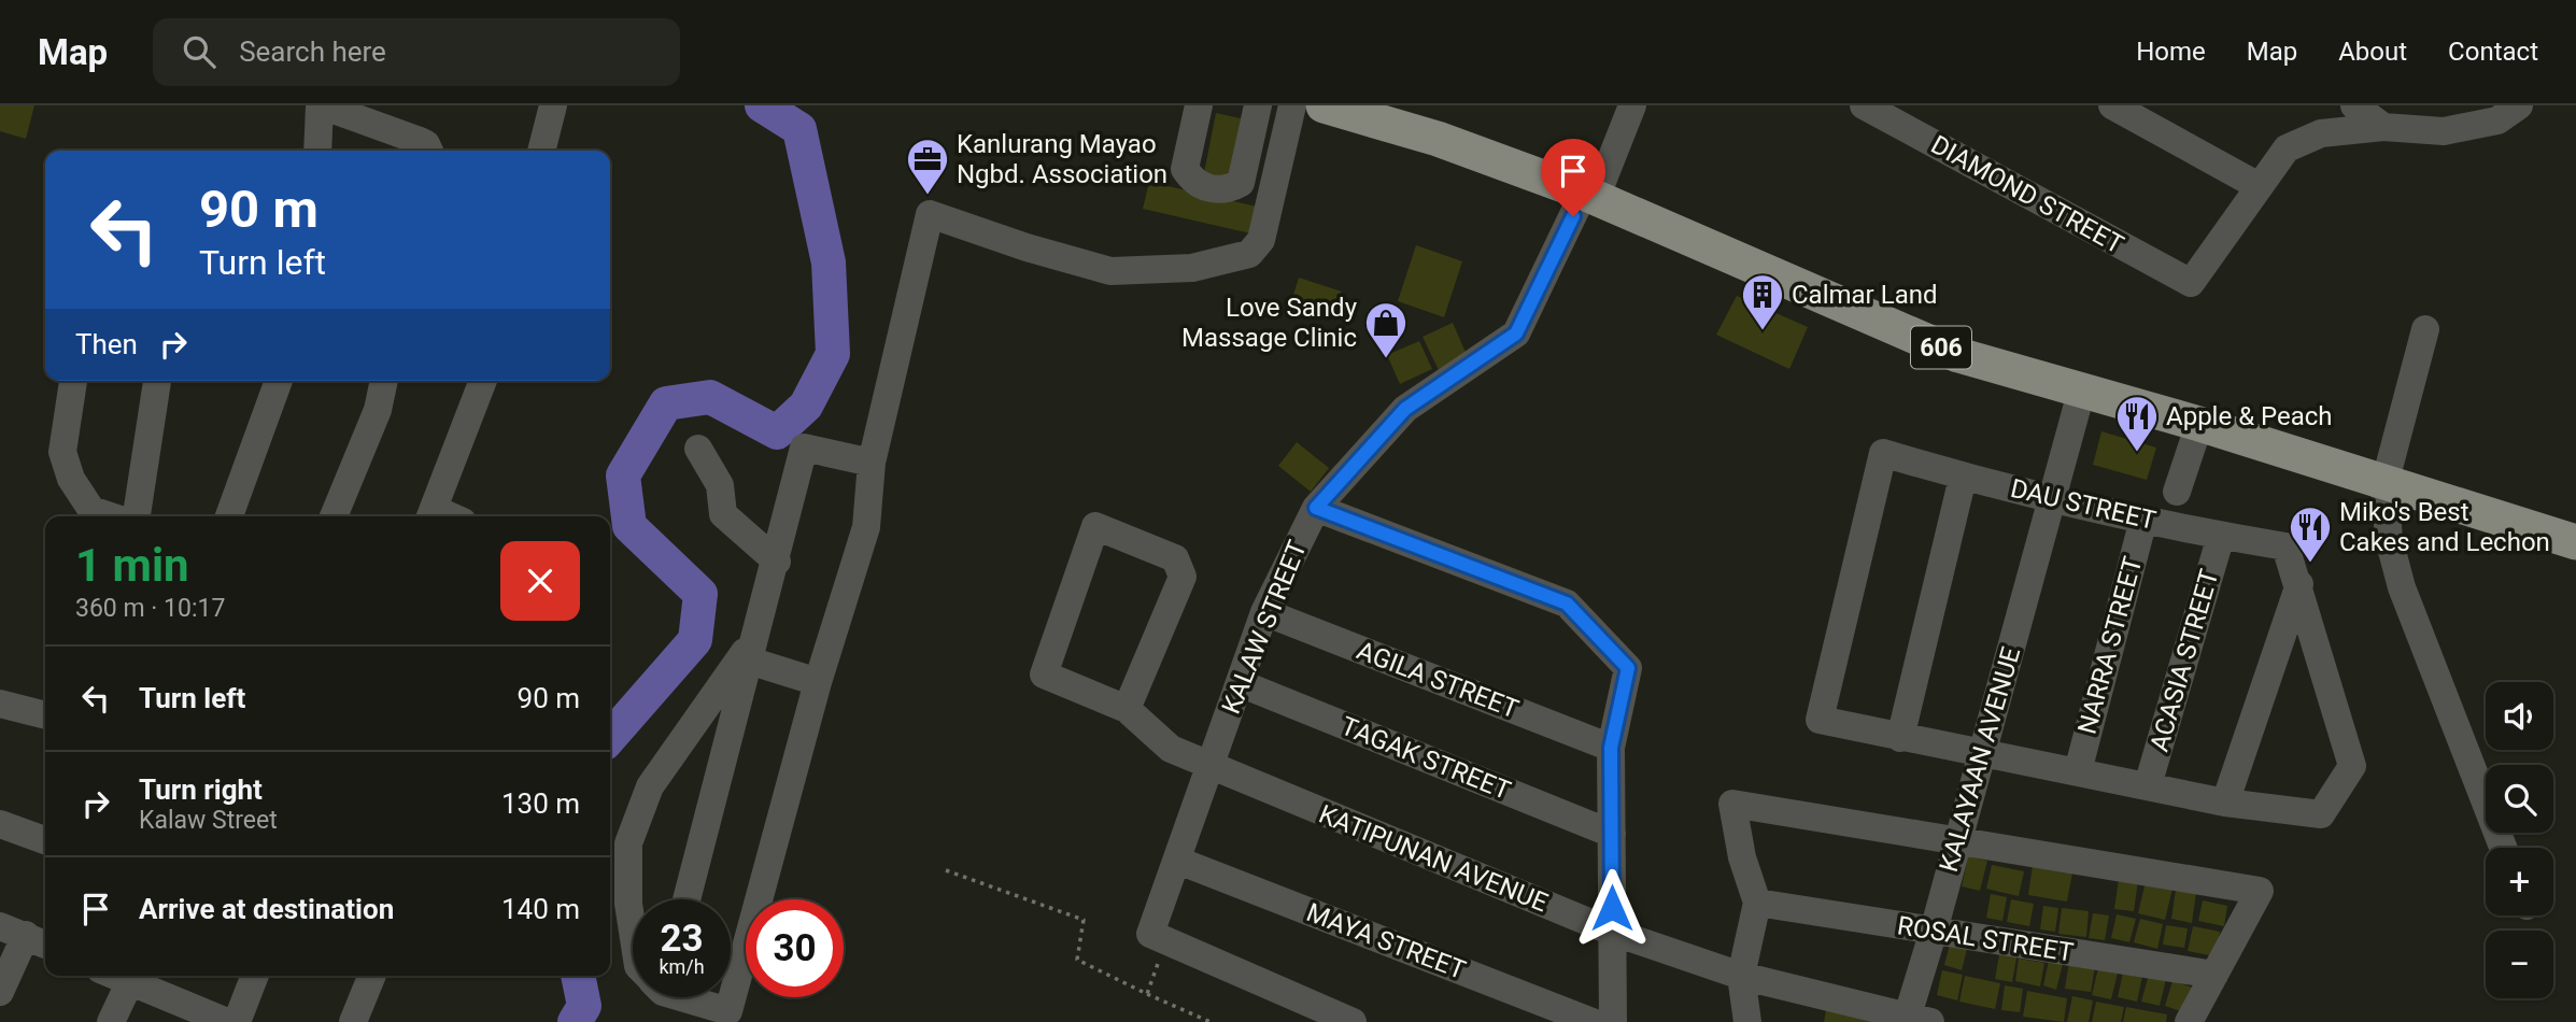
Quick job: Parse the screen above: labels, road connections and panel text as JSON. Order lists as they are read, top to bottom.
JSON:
{
  "streets": {
    "main road": ["606"],
    "street": [
      "DIAMOND STREET",
      "DAU STREET",
      "KALAW STREET",
      "NARRA STREET",
      "ACASIA STREET",
      "AGILA STREET",
      "TAGAK STREET",
      "KALAYAAN AVENUE",
      "KATIPUNAN AVENUE",
      "ROSAL STREET",
      "MAYA STREET"
    ]
  },
  "crossings": [
    ["606", "KALAW STREET"],
    ["606", "KALAYAAN AVENUE"],
    ["DAU STREET", "NARRA STREET"],
    ["DAU STREET", "ACASIA STREET"],
    ["DAU STREET", "KALAYAAN AVENUE"],
    ["KALAW STREET", "AGILA STREET"],
    ["KALAW STREET", "TAGAK STREET"],
    ["KALAW STREET", "KATIPUNAN AVENUE"],
    ["KALAW STREET", "MAYA STREET"],
    ["KALAYAAN AVENUE", "KATIPUNAN AVENUE"],
    ["KALAYAAN AVENUE", "ROSAL STREET"]
  ],
  "places": {
    "office": ["Kanlurang Mayao Ngbd. Association"],
    "building": ["Calmar Land"],
    "shop": ["Love Sandy Massage Clinic"],
    "restaurant": ["Apple & Peach", "Miko's Best Cakes and Lechon"]
  },
  "page": {
    "header": "Map",
    "search": "Search here",
    "nav": [
      "Home",
      "Map",
      "About",
      "Contact"
    ],
    "turn": ["90 m", "Turn left"],
    "then": "Then",
    "heading": ["1 min", "360 m · 10:17"],
    "list": [
      {
        "name": "Turn left",
        "value": "90 m"
      },
      {
        "name": "Turn right",
        "note": "Kalaw Street",
        "value": "130 m"
      },
      {
        "name": "Arrive at destination",
        "value": "140 m"
      }
    ],
    "map_buttons": ["+", "−"],
    "speed": "23 km/h",
    "limit": "30"
  }
}
